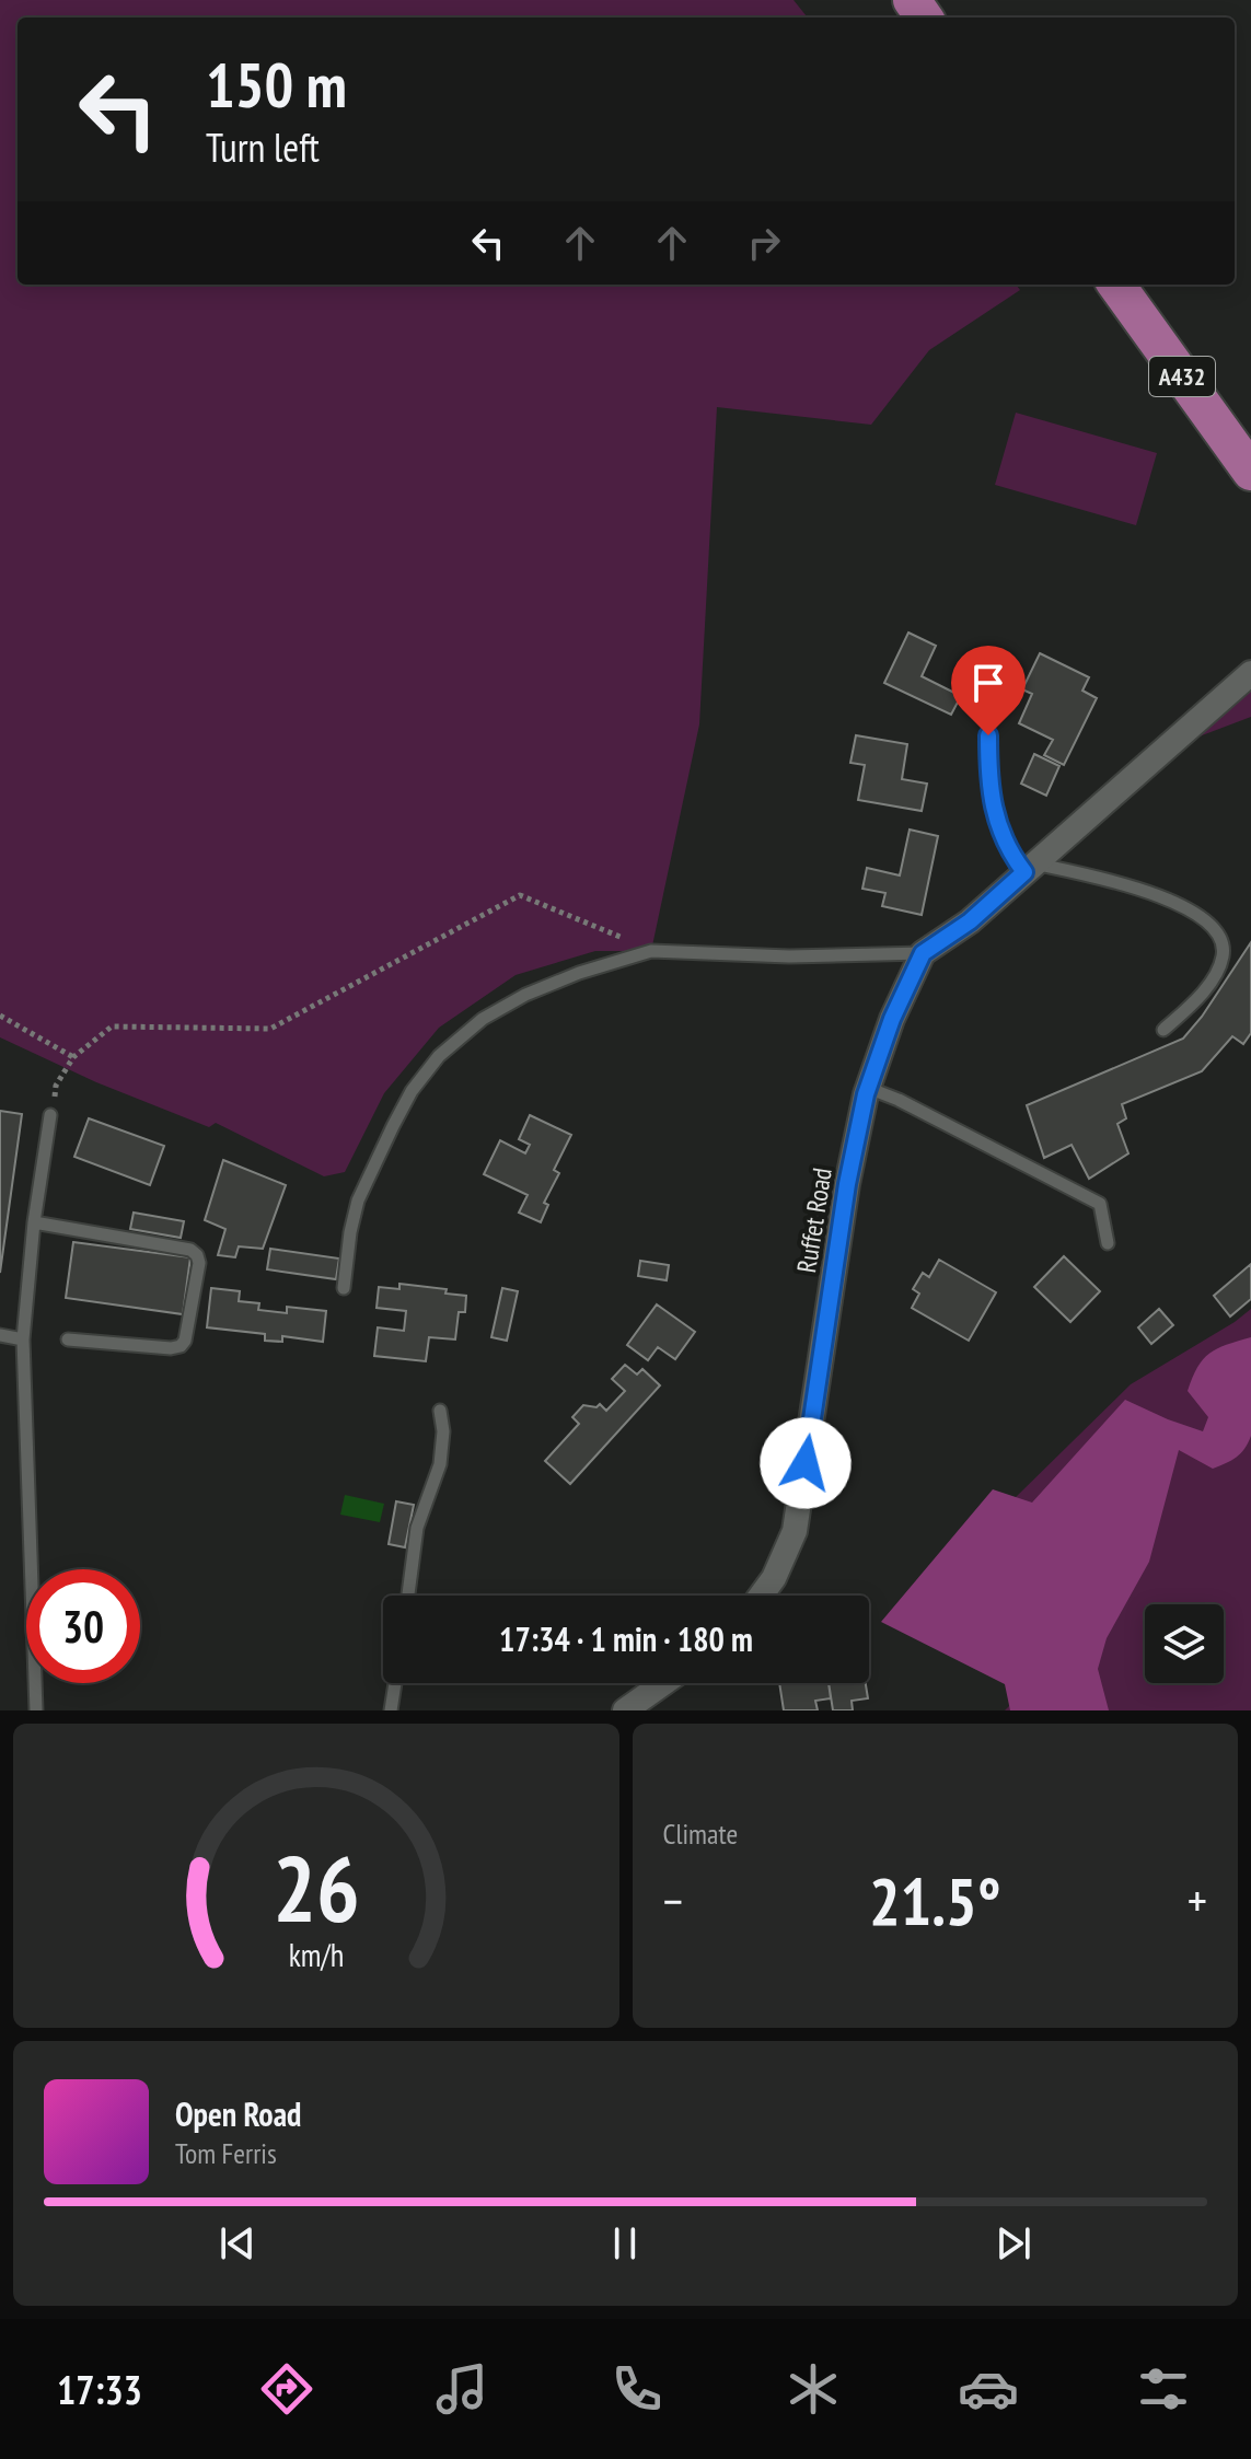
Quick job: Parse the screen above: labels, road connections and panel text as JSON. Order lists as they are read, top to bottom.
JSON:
{
  "streets": {
    "main road": ["A432"],
    "street": ["Ruffet Road"]
  },
  "page": {
    "turn": ["150 m", "Turn left"],
    "limit": "30",
    "trip": "17:34 · 1 min · 180 m",
    "tile": "Climate",
    "heat": ["−", "21.5°", "+"],
    "song": ["Open Road", "Tom Ferris"],
    "tabs": "17:33",
    "gauge": ["26", "km/h"]
  }
}
